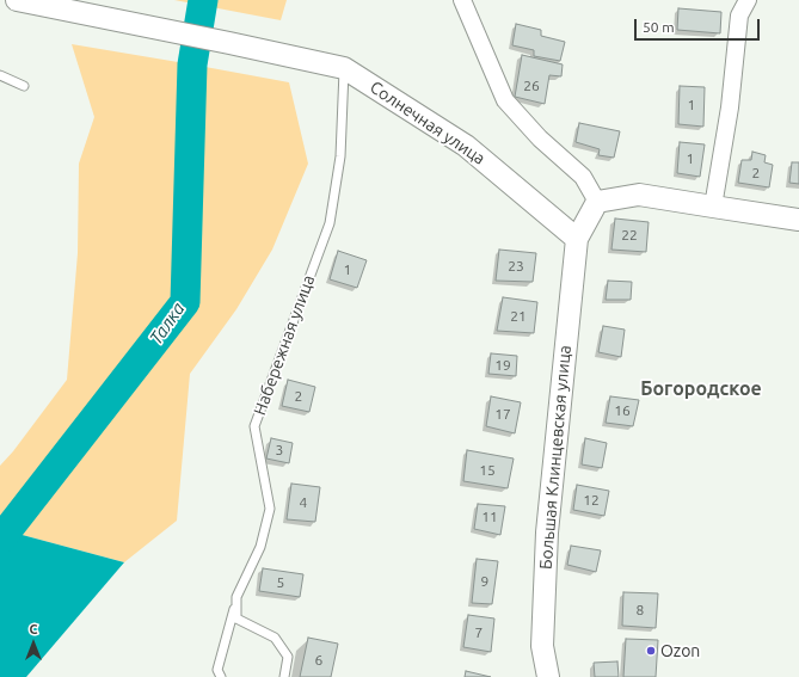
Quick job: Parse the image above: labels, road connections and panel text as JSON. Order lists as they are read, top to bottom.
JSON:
{
  "streets": {
    "street": ["Солнечная улица", "Большая Клинцевская улица"],
    "lane": ["Набережная улица"]
  },
  "crossings": [
    ["Солнечная улица", "Набережная улица"],
    ["Солнечная улица", "Большая Клинцевская улица"]
  ],
  "districts": ["Богородское"],
  "water": ["Талка"],
  "places": ["Ozon"],
  "house_numbers": [
    "26",
    "1",
    "1",
    "2",
    "22",
    "23",
    "1",
    "21",
    "19",
    "2",
    "16",
    "17",
    "3",
    "15",
    "12",
    "4",
    "11",
    "9",
    "5",
    "8",
    "7",
    "6"
  ],
  "scale_bar": "50 m",
  "north": "top"
}
